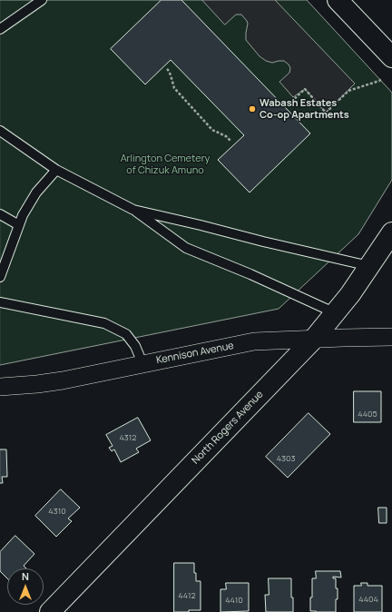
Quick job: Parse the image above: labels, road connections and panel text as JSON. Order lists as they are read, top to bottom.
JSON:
{
  "streets": {
    "street": ["Kennison Avenue", "North Rogers Avenue"]
  },
  "crossings": [
    ["Kennison Avenue", "North Rogers Avenue"]
  ],
  "parks": ["Arlington Cemetery of Chizuk Amuno"],
  "places": ["Wabash Estates Co-op Apartments"],
  "house_numbers": [
    "4405",
    "4312",
    "4303",
    "4310",
    "4412",
    "4404",
    "4410"
  ],
  "north": "top"
}
